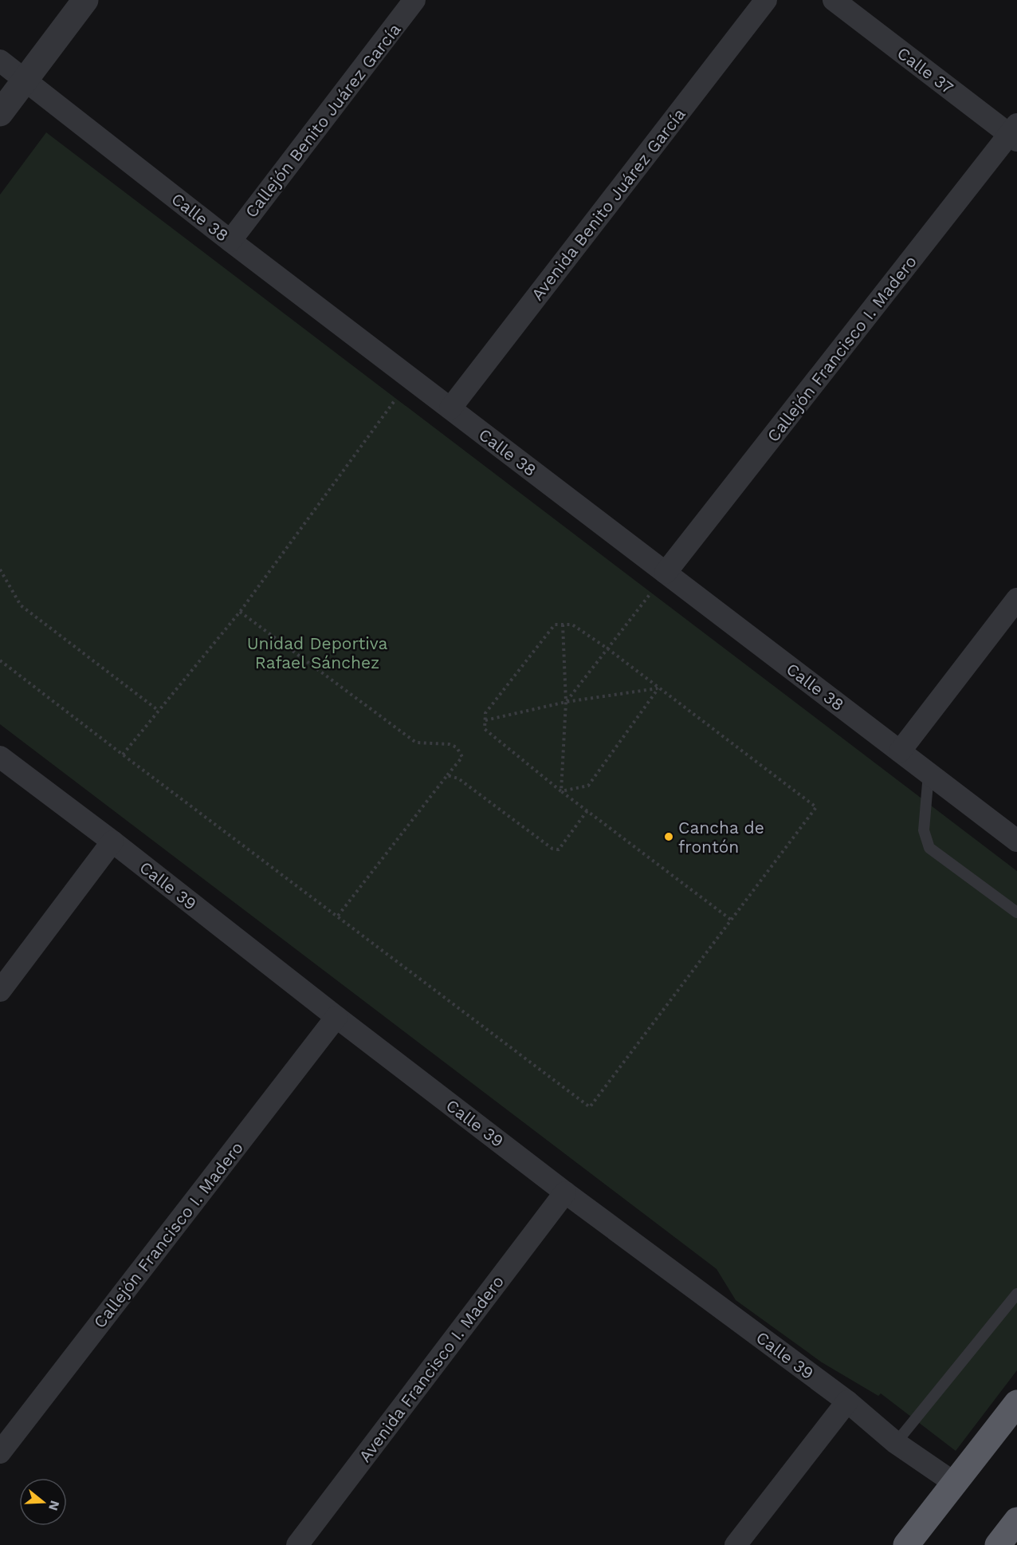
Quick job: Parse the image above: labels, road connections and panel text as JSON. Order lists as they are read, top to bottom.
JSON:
{
  "streets": {
    "street": [
      "Calle 37",
      "Callejón Benito Juárez García",
      "Avenida Benito Juárez García",
      "Calle 38",
      "Callejón Francisco I. Madero",
      "Calle 39",
      "Avenida Francisco I. Madero"
    ]
  },
  "crossings": [
    ["Calle 37", "Callejón Francisco I. Madero"],
    ["Callejón Benito Juárez García", "Calle 38"],
    ["Avenida Benito Juárez García", "Calle 38"],
    ["Calle 38", "Callejón Francisco I. Madero"],
    ["Callejón Francisco I. Madero", "Calle 39"],
    ["Calle 39", "Avenida Francisco I. Madero"]
  ],
  "parks": ["Unidad Deportiva Rafael Sánchez"],
  "places": ["Cancha de frontón"],
  "north": "right"
}
